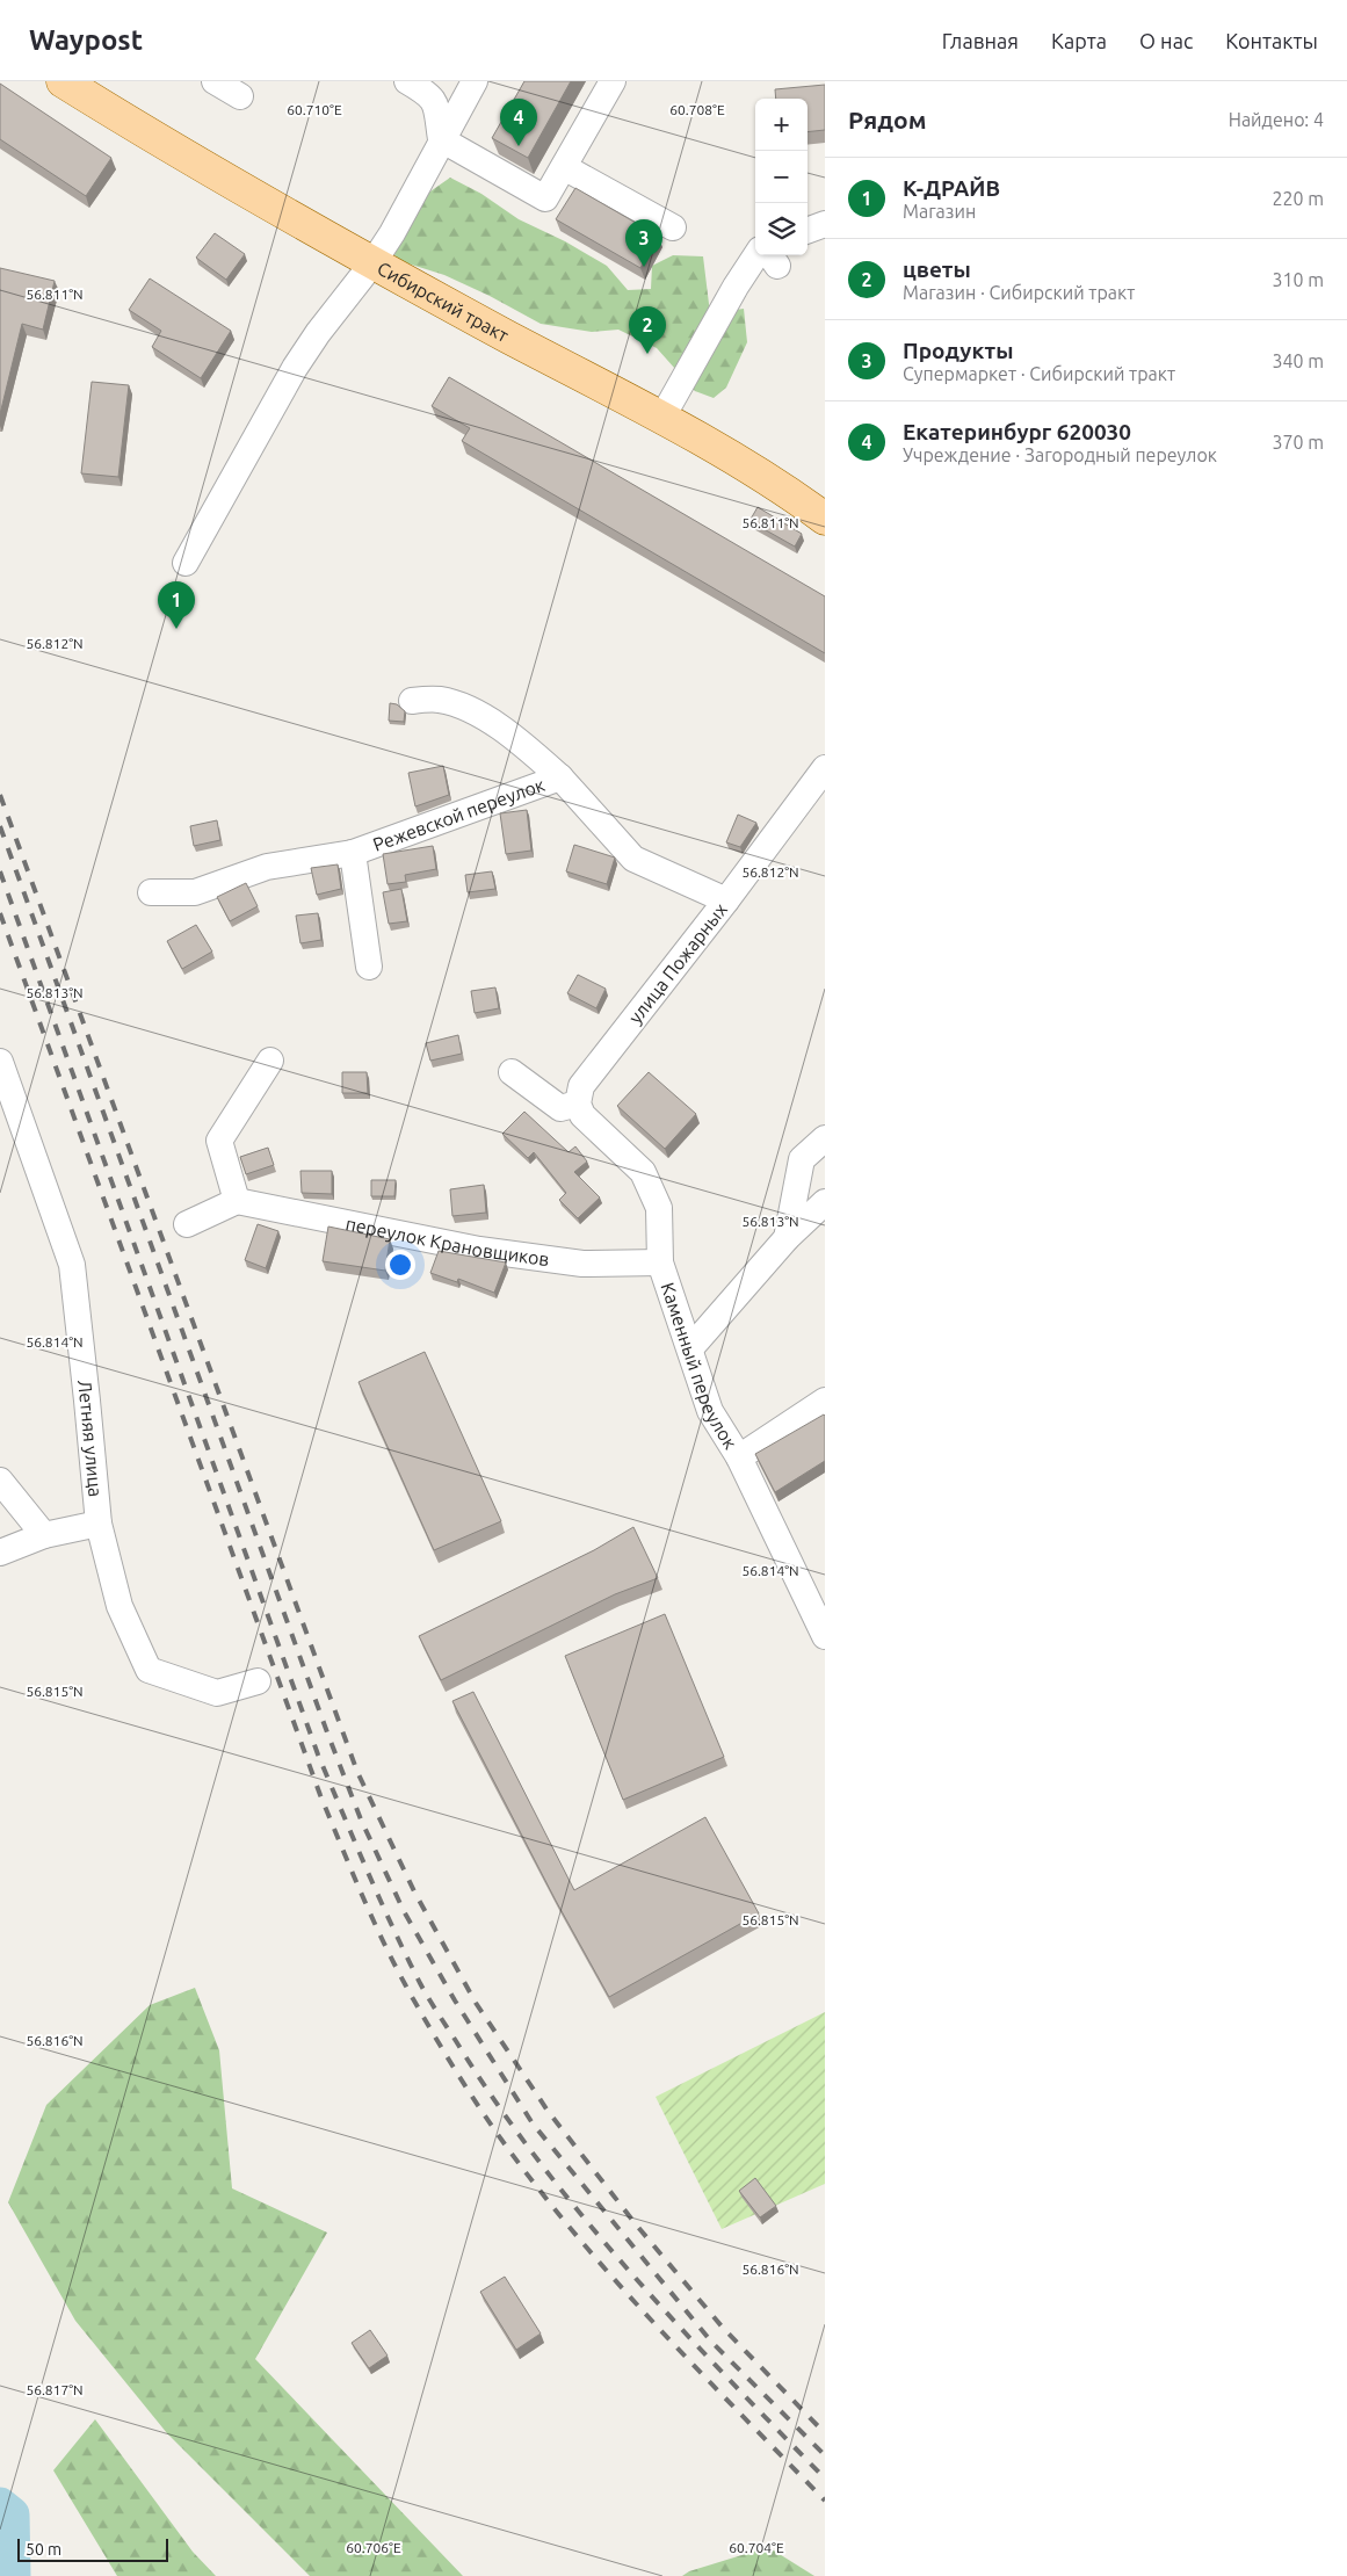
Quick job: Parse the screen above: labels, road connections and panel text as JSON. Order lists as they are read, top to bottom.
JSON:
{
  "streets": {
    "main road": ["Сибирский тракт"],
    "street": [
      "Режевской переулок",
      "улица Пожарных",
      "переулок Крановщиков",
      "Каменный переулок",
      "Летняя улица"
    ]
  },
  "crossings": [
    ["Режевской переулок", "улица Пожарных"],
    ["улица Пожарных", "Каменный переулок"],
    ["переулок Крановщиков", "Каменный переулок"]
  ],
  "scale_bar": "50 m",
  "page": {
    "header": "Waypost",
    "nav": [
      "Главная",
      "Карта",
      "О нас",
      "Контакты"
    ],
    "heading": ["Рядом", "Найдено: 4"],
    "map_buttons": ["+", "−"],
    "pins": [
      "4",
      "3",
      "2",
      "1"
    ],
    "list": [
      {
        "mark": "1",
        "name": "К-ДРАЙВ",
        "note": "Магазин",
        "value": "220 m"
      },
      {
        "mark": "2",
        "name": "цветы",
        "note": "Магазин · Сибирский тракт",
        "value": "310 m"
      },
      {
        "mark": "3",
        "name": "Продукты",
        "note": "Супермаркет · Сибирский тракт",
        "value": "340 m"
      },
      {
        "mark": "4",
        "name": "Екатеринбург 620030",
        "note": "Учреждение · Загородный переулок",
        "value": "370 m"
      }
    ],
    "scale": "50 m"
  },
  "coordinates": [
    "60.710°E",
    "60.708°E",
    "56.811°N",
    "56.812°N",
    "56.813°N",
    "56.814°N",
    "56.815°N",
    "56.816°N",
    "56.817°N",
    "60.706°E",
    "60.704°E"
  ]
}
